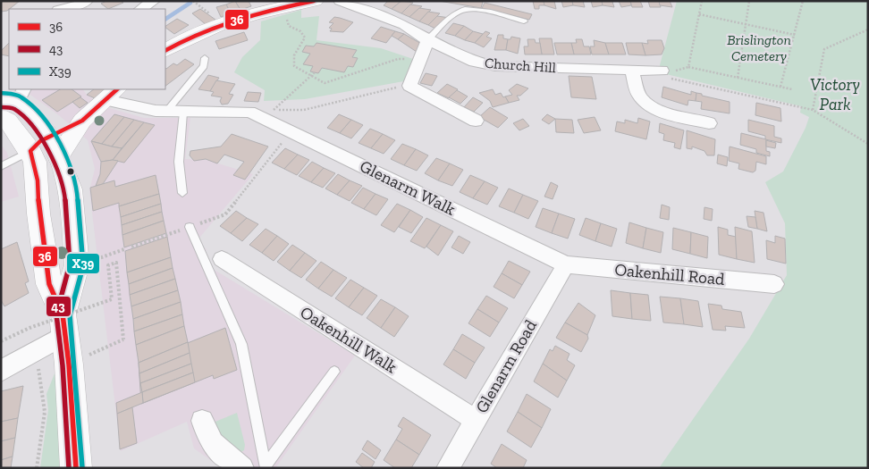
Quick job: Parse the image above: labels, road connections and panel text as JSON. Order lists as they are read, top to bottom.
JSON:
{
  "streets": {
    "street": [
      "Church Hill",
      "Glenarm Walk",
      "Oakenhill Road",
      "Oakenhill Walk",
      "Glenarm Road"
    ]
  },
  "crossings": [
    ["Glenarm Walk", "Oakenhill Road"],
    ["Glenarm Walk", "Glenarm Road"],
    ["Oakenhill Road", "Glenarm Road"],
    ["Oakenhill Walk", "Glenarm Road"]
  ],
  "parks": ["Brislington Cemetery", "Victory Park"],
  "lines": ["transit line 36", "transit line X39", "transit line 43"],
  "legend": ["36", "43", "X39"]
}
